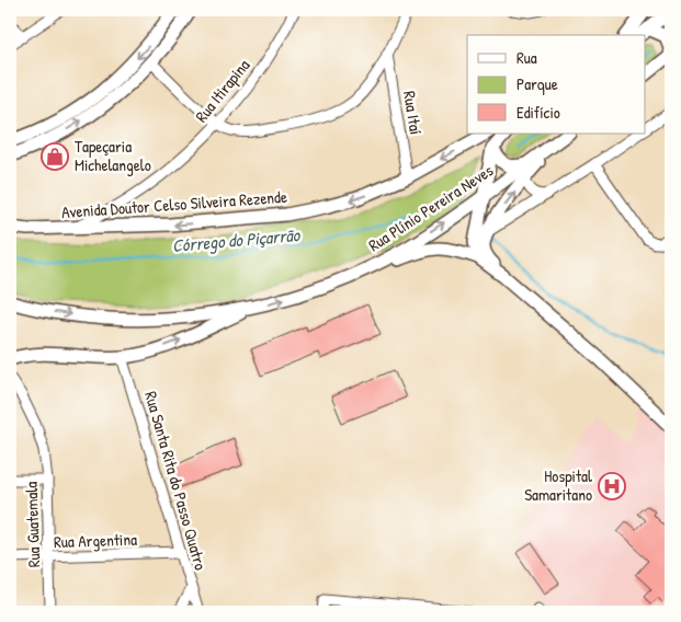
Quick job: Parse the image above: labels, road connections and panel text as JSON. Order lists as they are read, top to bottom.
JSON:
{
  "streets": {
    "main road": ["Avenida Doutor Celso Silveira Rezende", "Rua Plínio Pereira Neves"],
    "street": [
      "Rua Itirapina",
      "Rua Itaí",
      "Rua Santa Rita do Passo Quatro",
      "Rua Guatemala",
      "Rua Argentina"
    ]
  },
  "crossings": [
    ["Rua Itirapina", "Avenida Doutor Celso Silveira Rezende"],
    ["Rua Itaí", "Avenida Doutor Celso Silveira Rezende"],
    ["Rua Santa Rita do Passo Quatro", "Rua Argentina"],
    ["Rua Guatemala", "Rua Argentina"]
  ],
  "water": ["Córrego do Piçarrão"],
  "places": {
    "shop": ["Tapeçaria Michelangelo"],
    "hospital": ["Hospital Samaritano"]
  },
  "legend": ["Rua", "Parque", "Edifício"]
}
